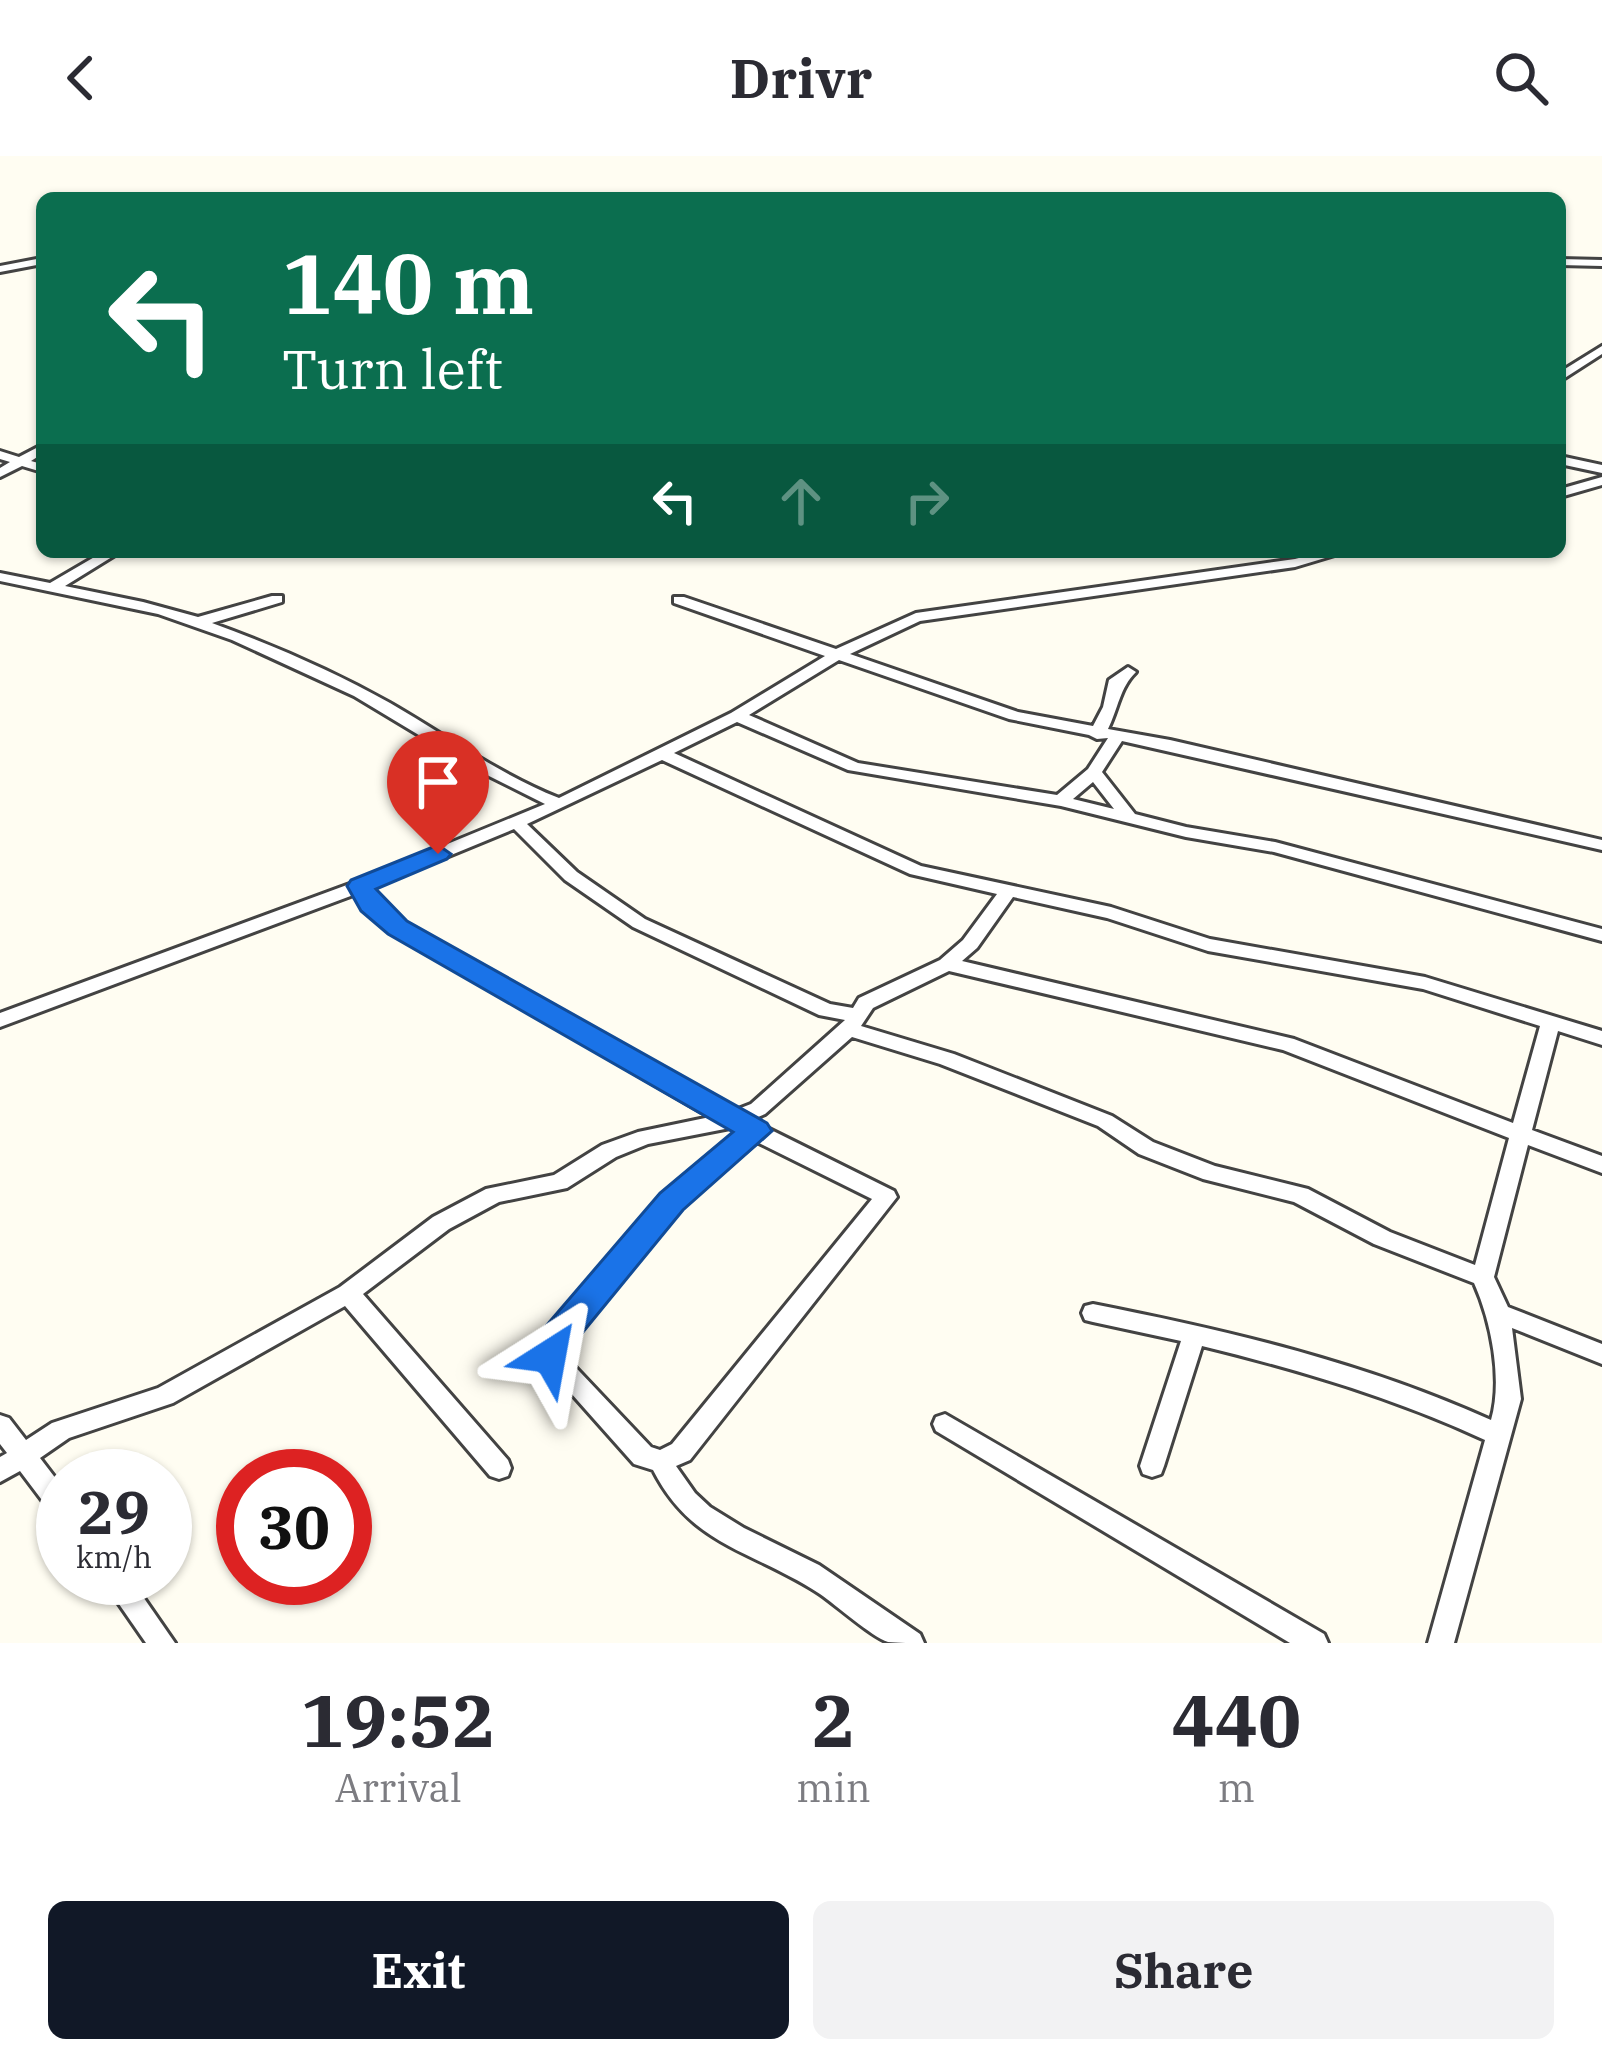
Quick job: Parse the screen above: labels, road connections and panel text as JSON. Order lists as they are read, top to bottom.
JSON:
{
  "page": {
    "header": "Drivr",
    "turn": ["140 m", "Turn left"],
    "speed": "29 km/h",
    "limit": "30",
    "eta": [
      "19:52",
      "Arrival",
      "2",
      "min",
      "440",
      "m"
    ],
    "buttons": ["Exit", "Share"]
  }
}
